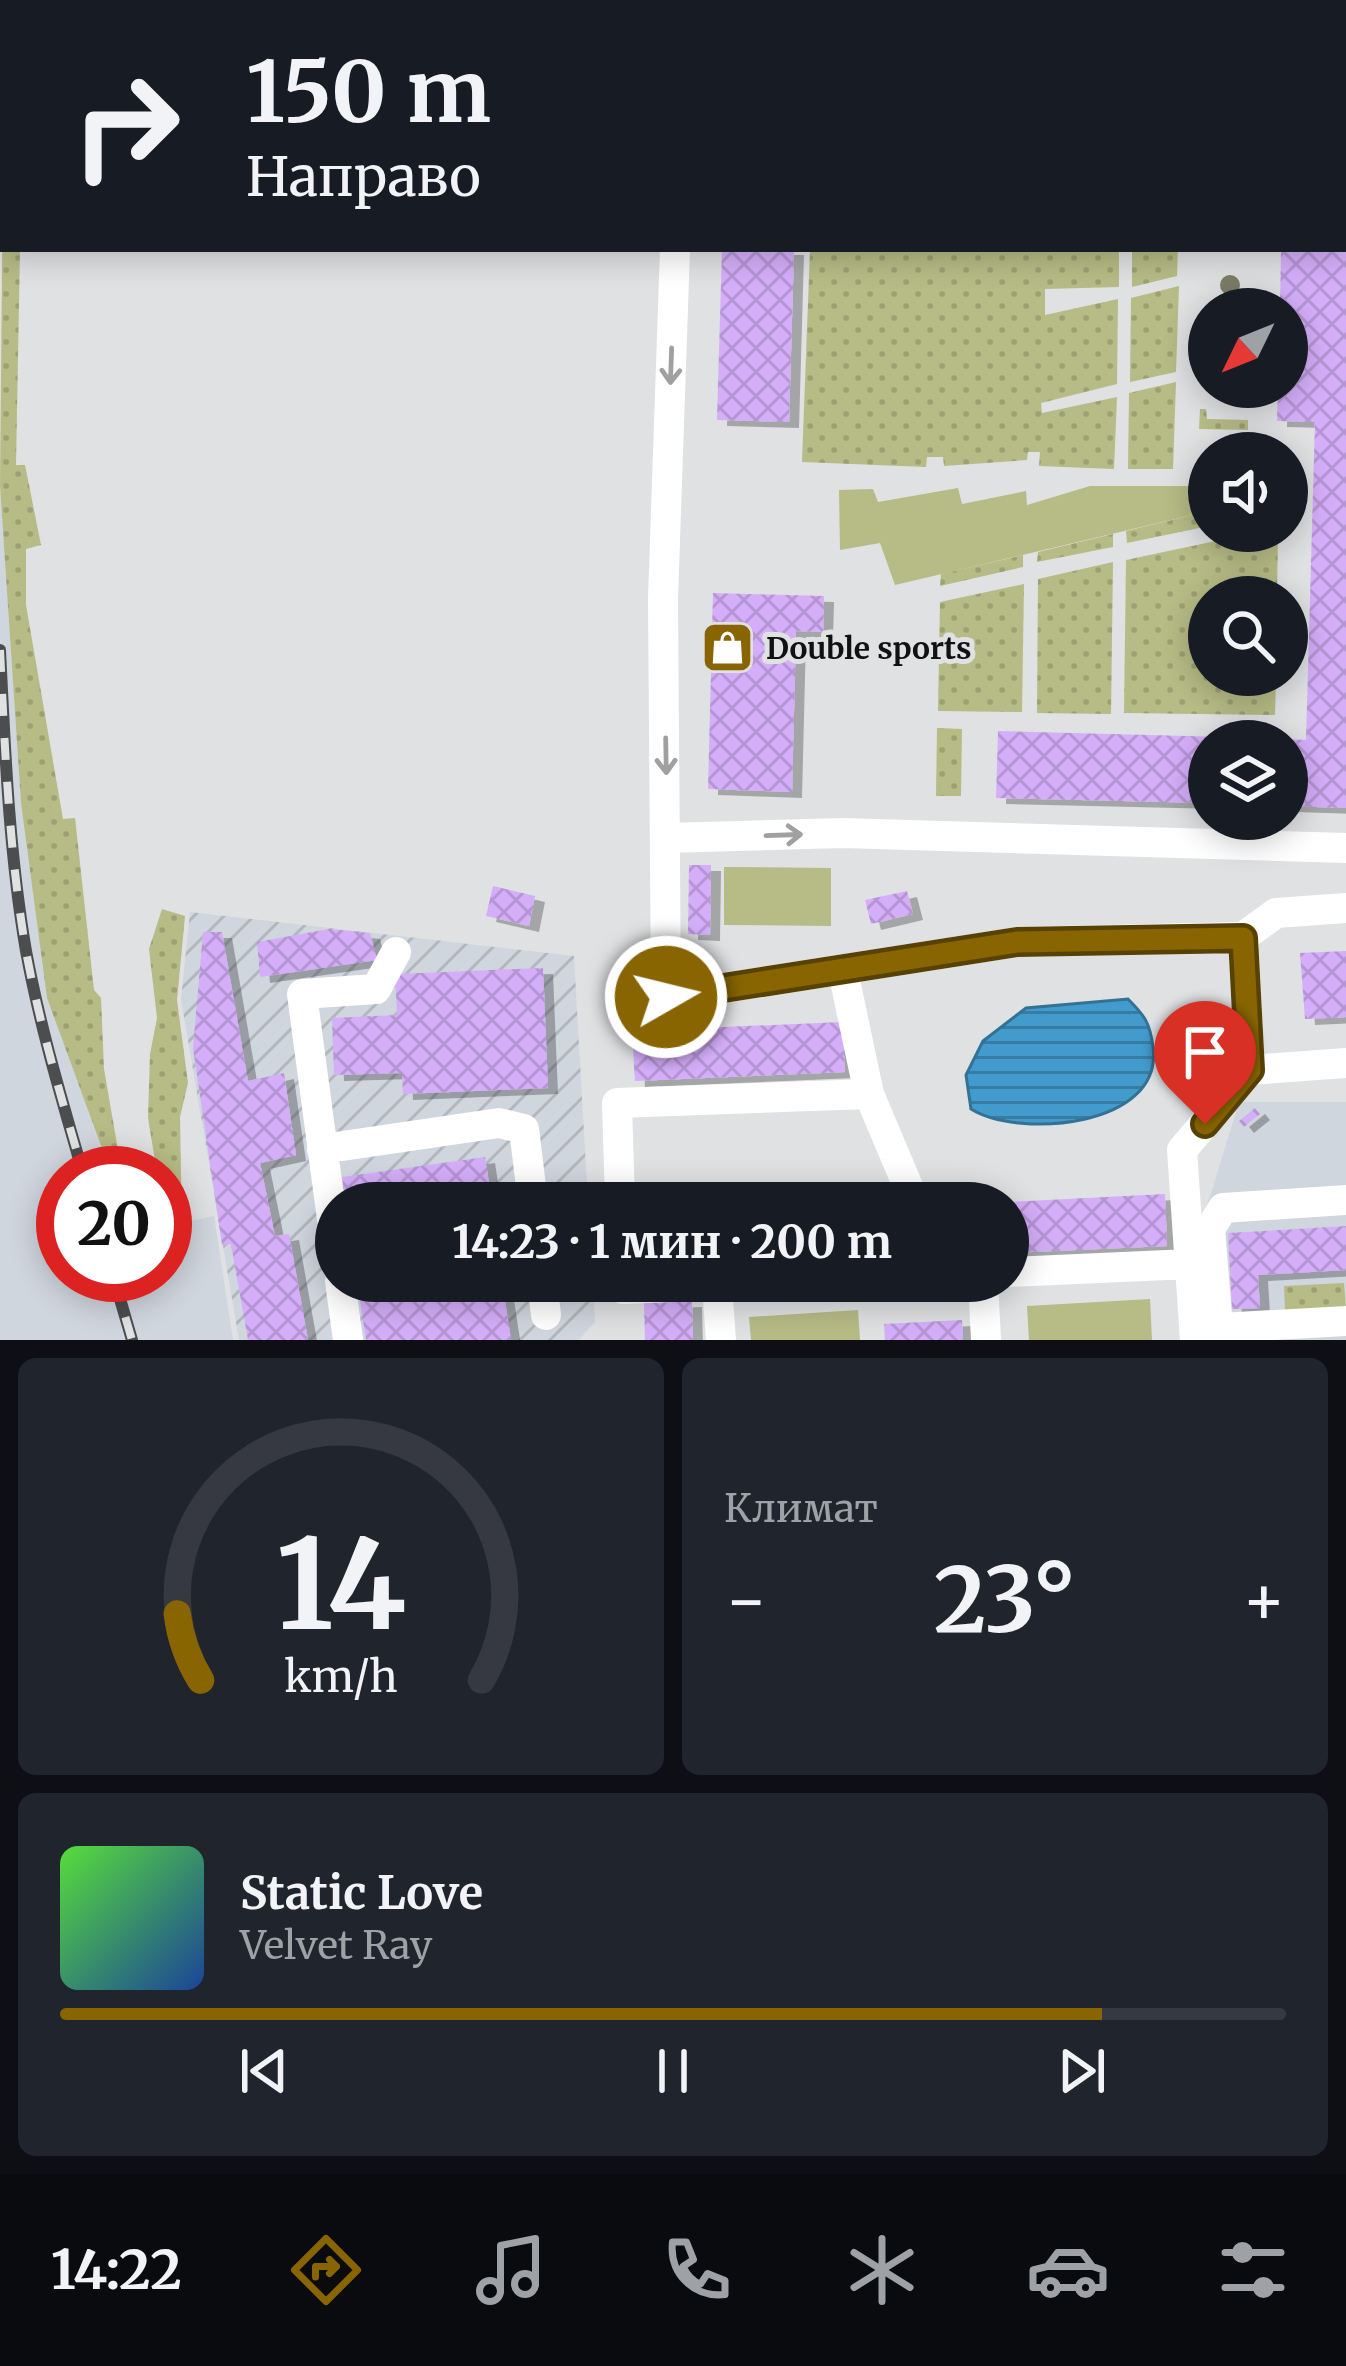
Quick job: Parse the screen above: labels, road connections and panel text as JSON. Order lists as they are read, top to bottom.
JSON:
{
  "places": {
    "shop": ["Double sports"]
  },
  "north": "bottom left",
  "page": {
    "turn": ["150 m", "Направо"],
    "limit": "20",
    "trip": "14:23 · 1 мин · 200 m",
    "tile": "Климат",
    "heat": ["−", "23°", "+"],
    "song": ["Static Love", "Velvet Ray"],
    "tabs": "14:22",
    "gauge": ["14", "km/h"]
  }
}
